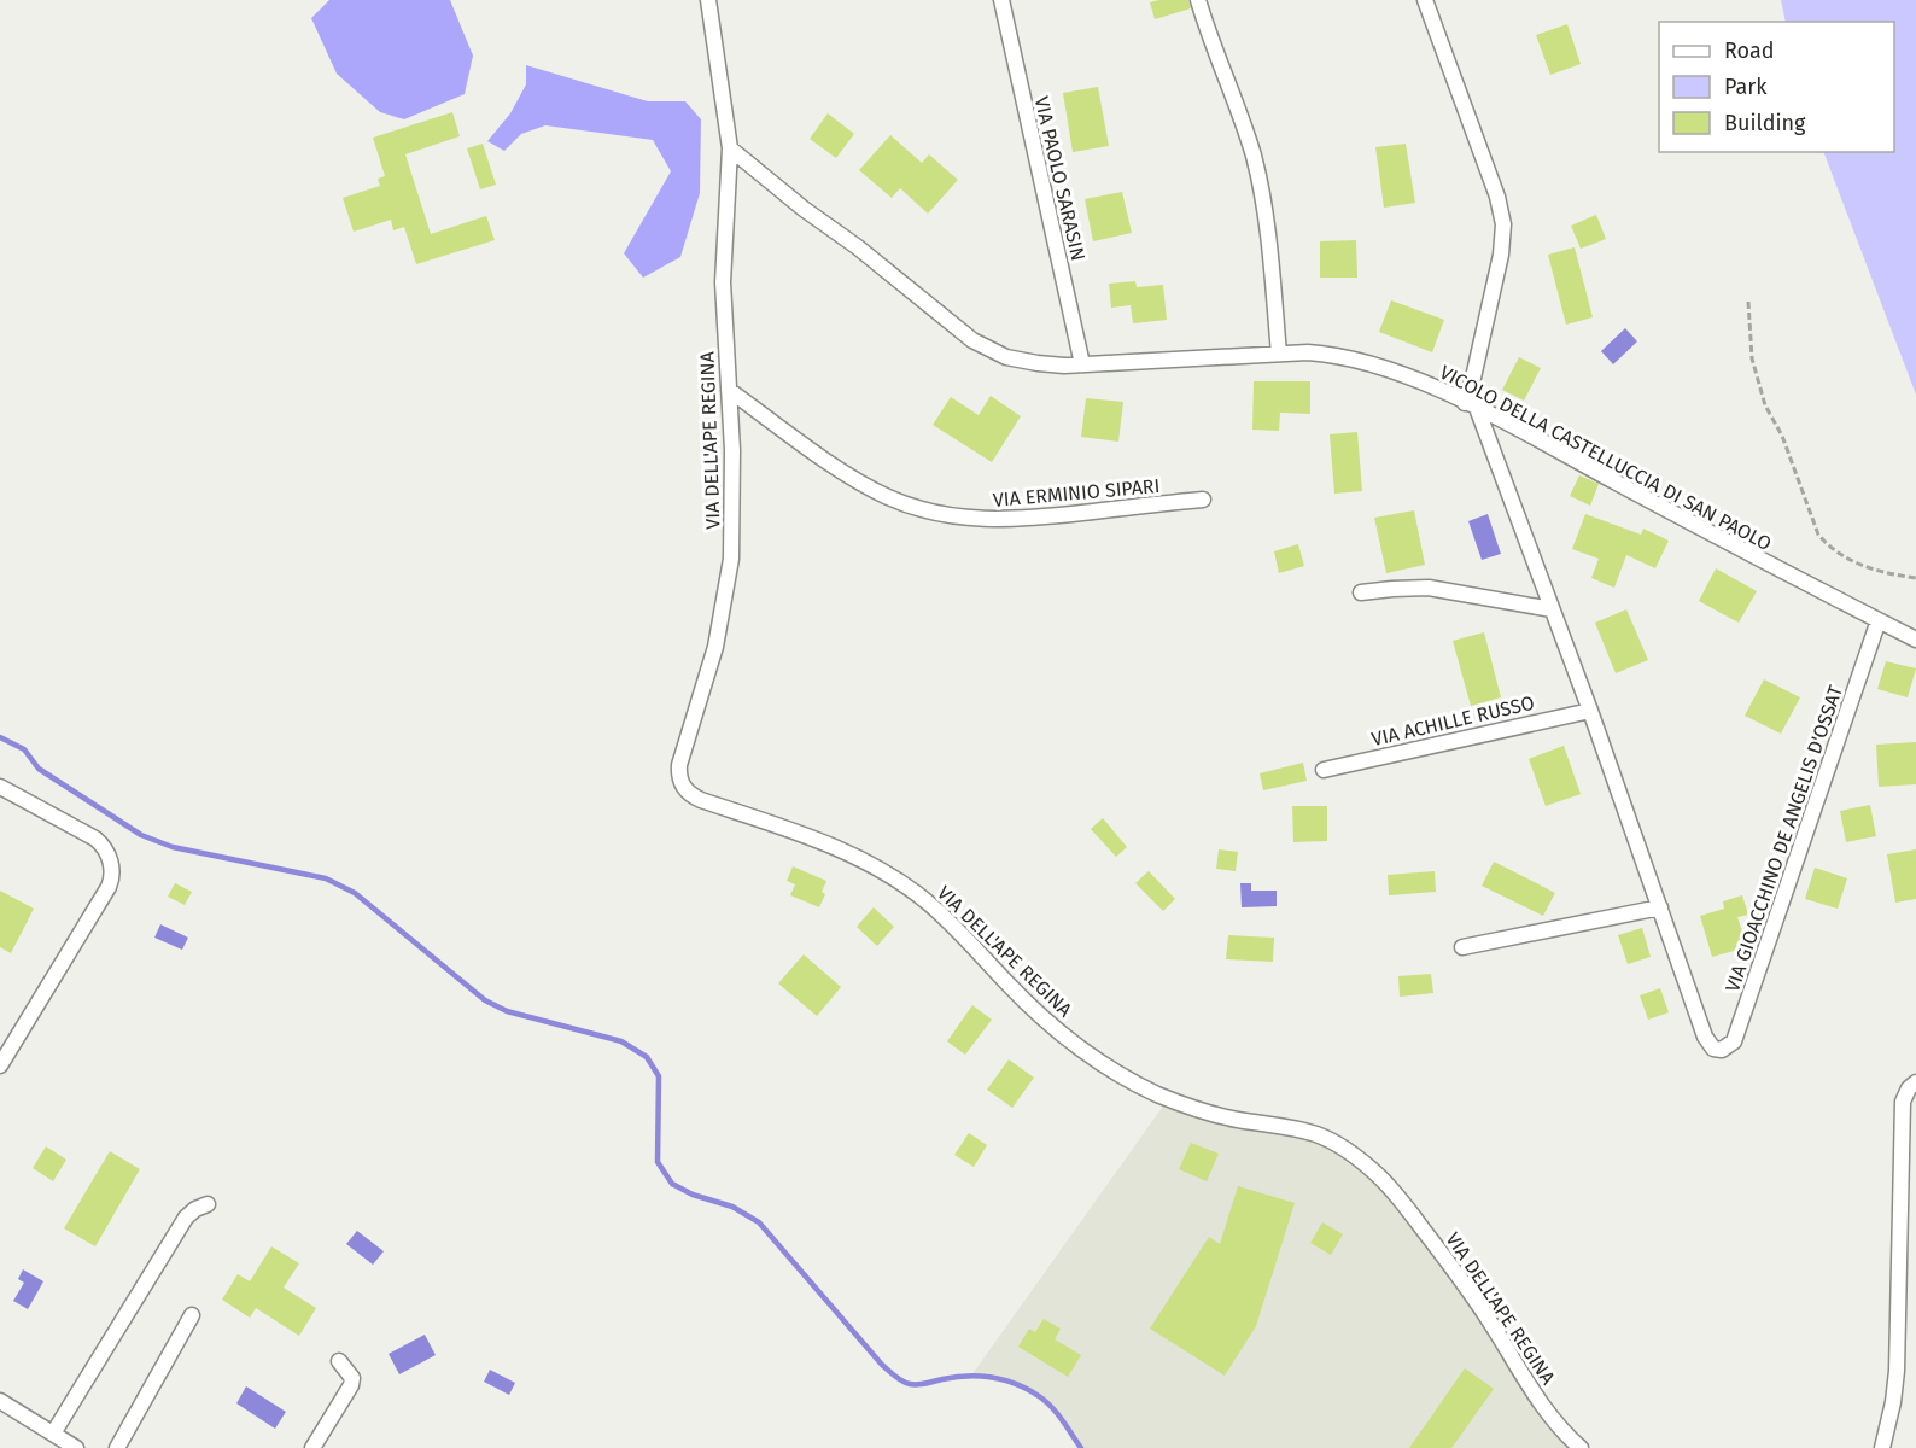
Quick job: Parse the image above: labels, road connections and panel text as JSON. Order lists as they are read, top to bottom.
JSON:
{
  "streets": {
    "street": [
      "VIA PAOLO SARASIN",
      "VIA DELL'APE REGINA",
      "VICOLO DELLA CASTELLUCCIA DI SAN PAOLO",
      "VIA ERMINIO SIPARI",
      "VIA ACHILLE RUSSO",
      "VIA GIOACCHINO DE ANGELIS D'OSSAT"
    ]
  },
  "crossings": [
    ["VIA PAOLO SARASIN", "VICOLO DELLA CASTELLUCCIA DI SAN PAOLO"],
    ["VIA DELL'APE REGINA", "VICOLO DELLA CASTELLUCCIA DI SAN PAOLO"],
    ["VIA DELL'APE REGINA", "VIA ERMINIO SIPARI"],
    ["VICOLO DELLA CASTELLUCCIA DI SAN PAOLO", "VIA GIOACCHINO DE ANGELIS D'OSSAT"]
  ],
  "legend": ["Road", "Park", "Building"]
}
